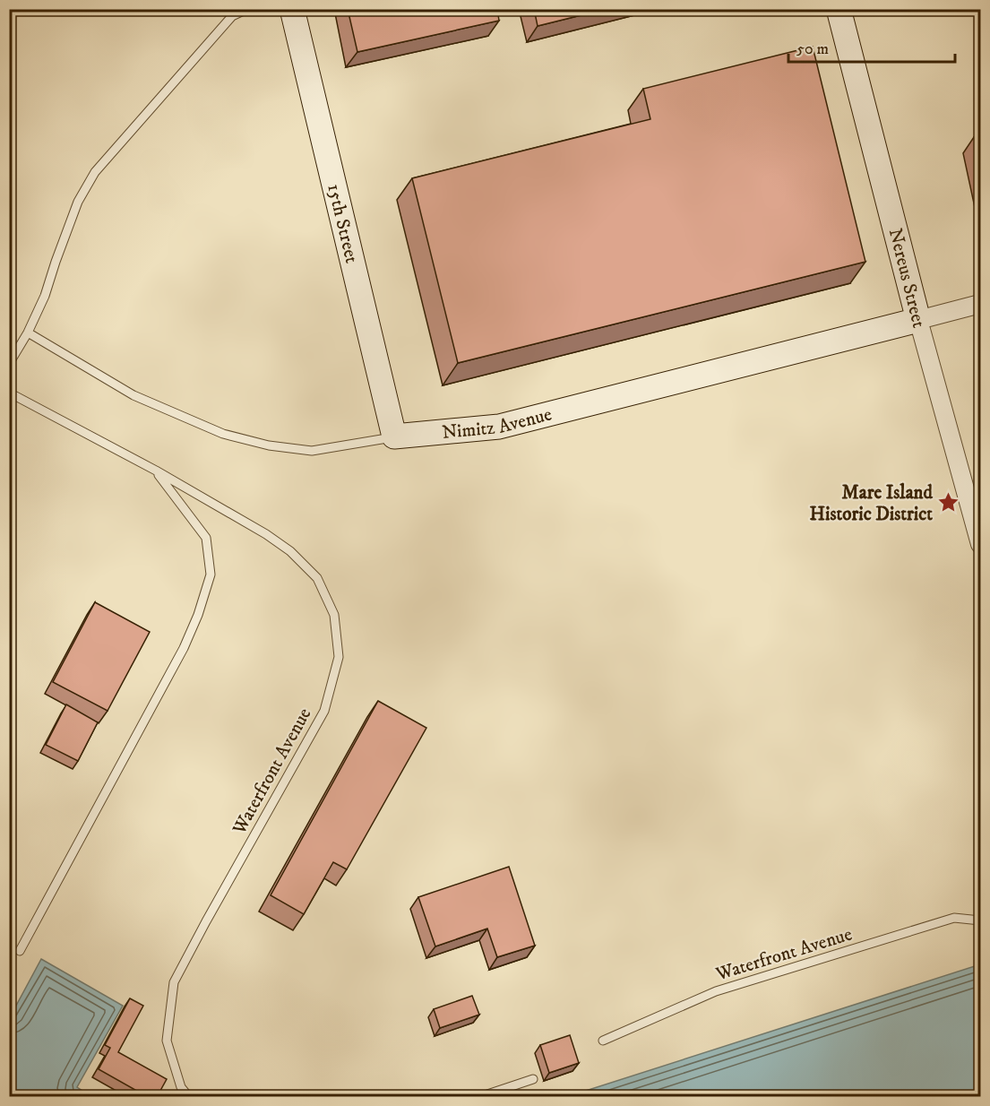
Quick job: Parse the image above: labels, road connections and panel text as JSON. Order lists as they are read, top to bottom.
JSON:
{
  "streets": {
    "street": ["15th Street", "Nereus Street", "Nimitz Avenue"],
    "lane": ["Waterfront Avenue"]
  },
  "crossings": [
    ["15th Street", "Nimitz Avenue"],
    ["Nereus Street", "Nimitz Avenue"]
  ],
  "places": {
    "place": ["Mare Island Historic District"]
  },
  "scale_bar": "50 m"
}
